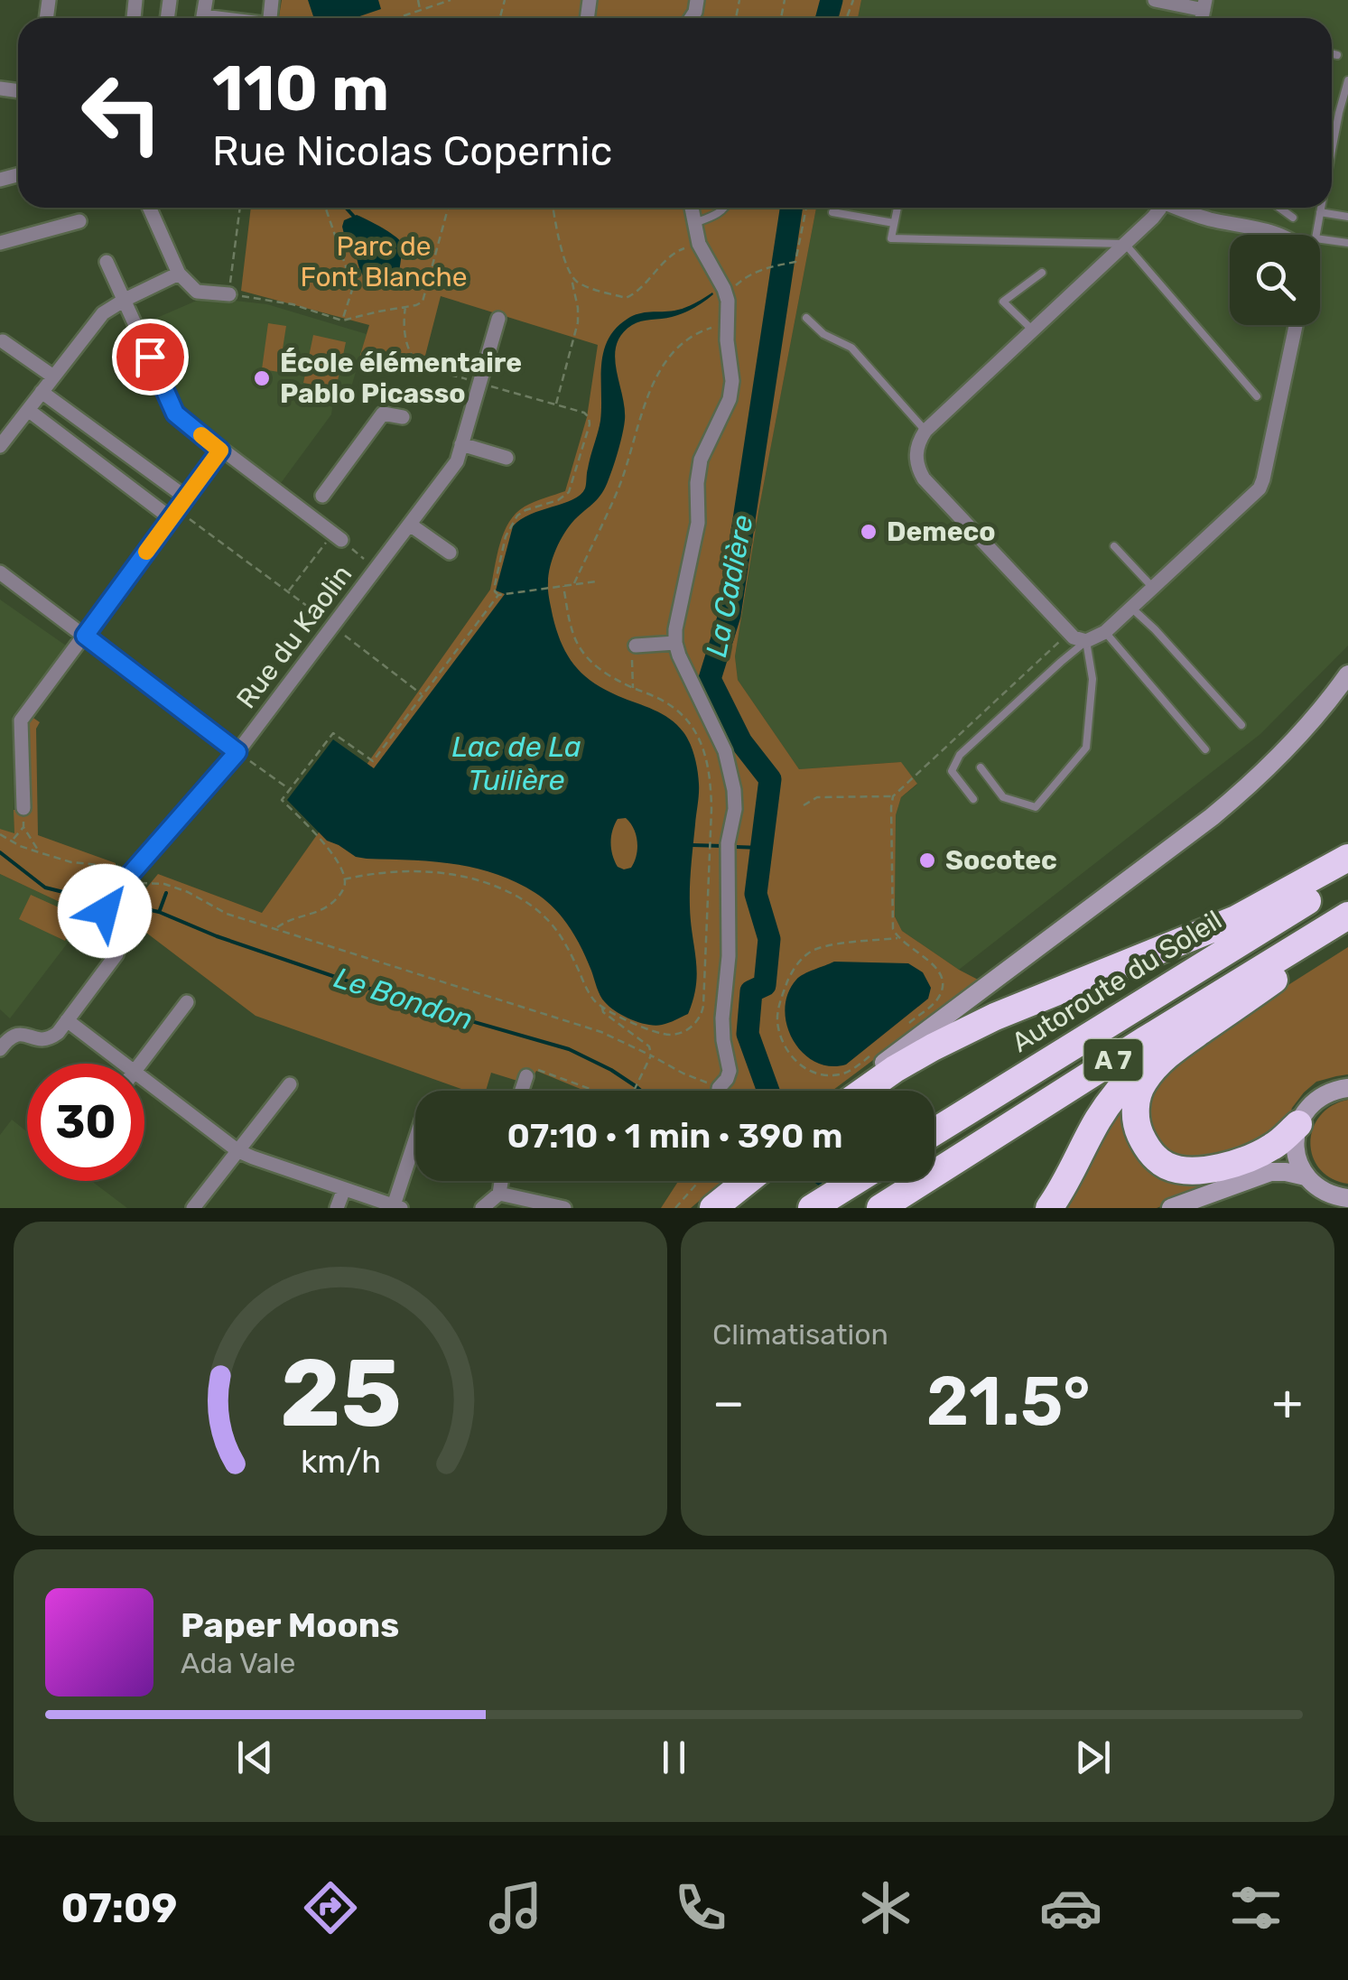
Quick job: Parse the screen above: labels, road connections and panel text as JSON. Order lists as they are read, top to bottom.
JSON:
{
  "streets": {
    "highway": ["Autoroute du Soleil", "A 7"],
    "street": ["Rue du Kaolin"]
  },
  "water": ["La Cadière", "Lac de La Tuilière", "Le Bondon"],
  "parks": ["Parc de Font Blanche"],
  "places": ["École élémentaire Pablo Picasso", "Demeco", "Socotec"],
  "page": {
    "turn": ["110 m", "Rue Nicolas Copernic"],
    "limit": "30",
    "trip": "07:10 · 1 min · 390 m",
    "tile": "Climatisation",
    "heat": ["−", "21.5°", "+"],
    "song": ["Paper Moons", "Ada Vale"],
    "tabs": "07:09",
    "gauge": ["25", "km/h"]
  }
}
